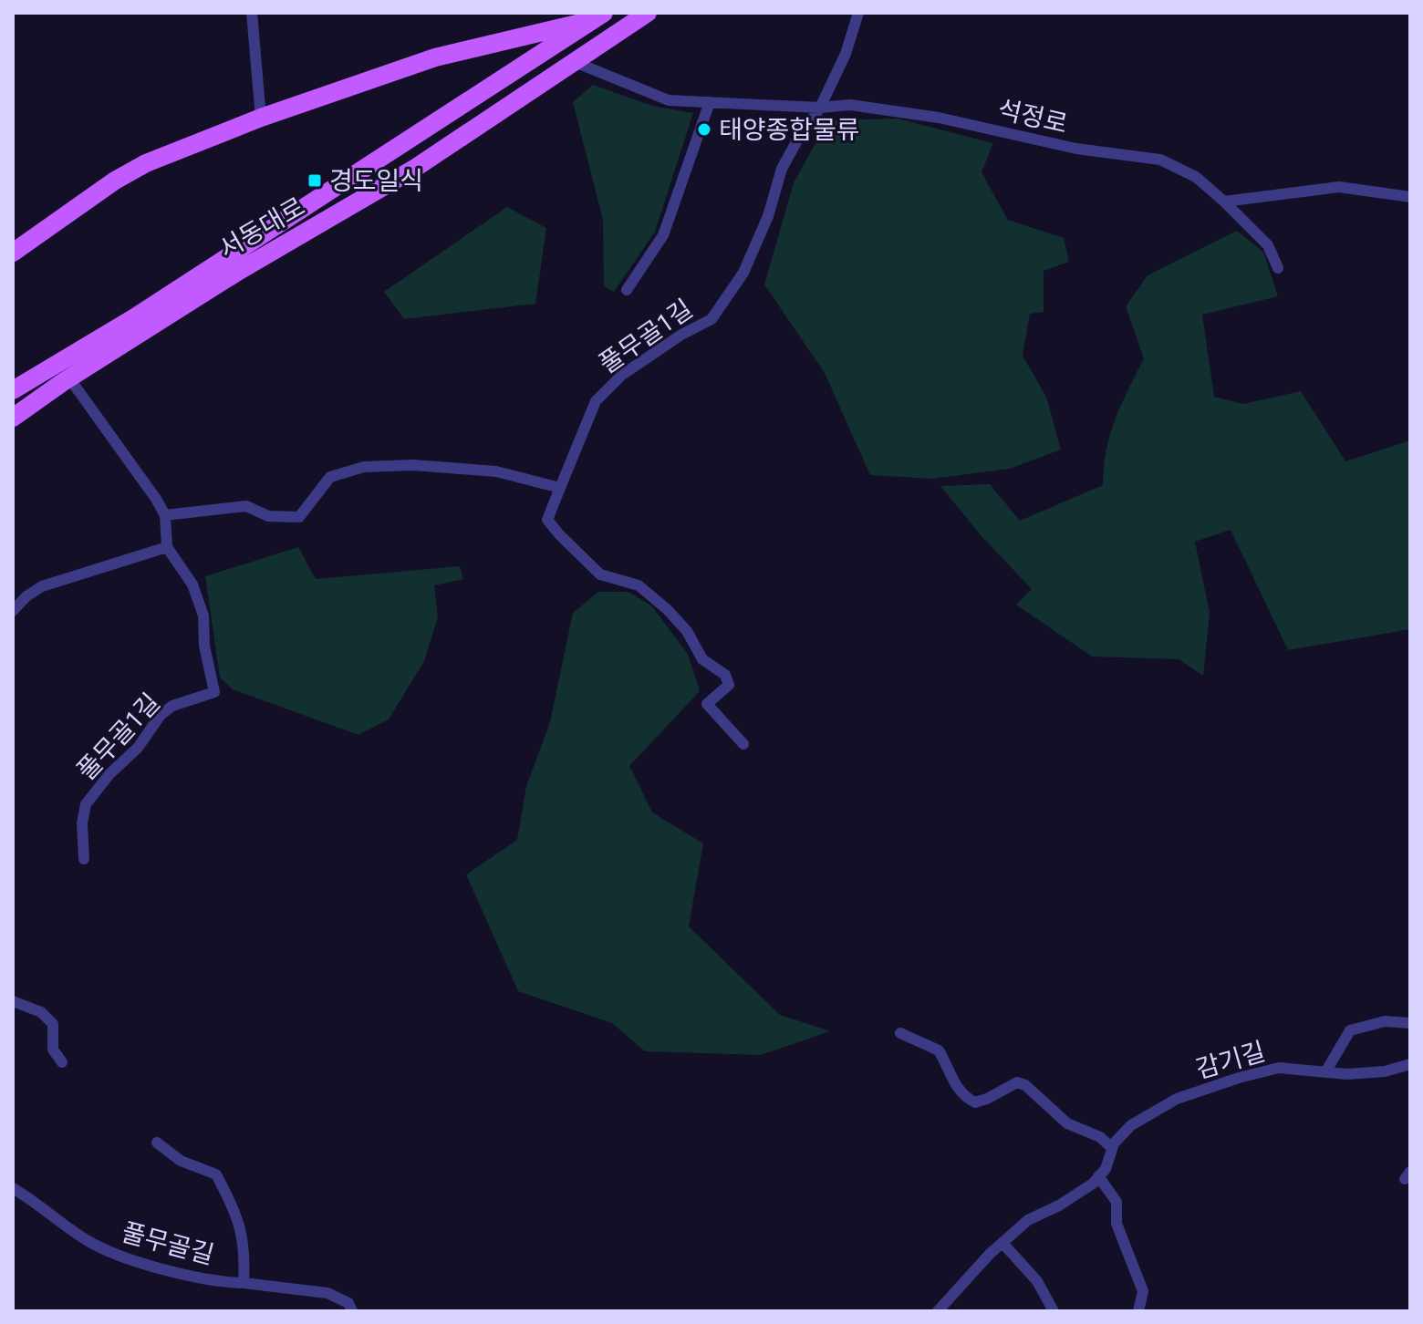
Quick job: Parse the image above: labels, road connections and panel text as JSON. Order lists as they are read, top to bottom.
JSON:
{
  "streets": {
    "main road": ["서동대로"],
    "street": [
      "석정로",
      "풀무골1길",
      "감기길",
      "풀무골길"
    ]
  },
  "crossings": [
    ["석정로", "풀무골1길"]
  ],
  "places": {
    "other": ["태양종합물류"],
    "transit": ["경도일식"]
  }
}
